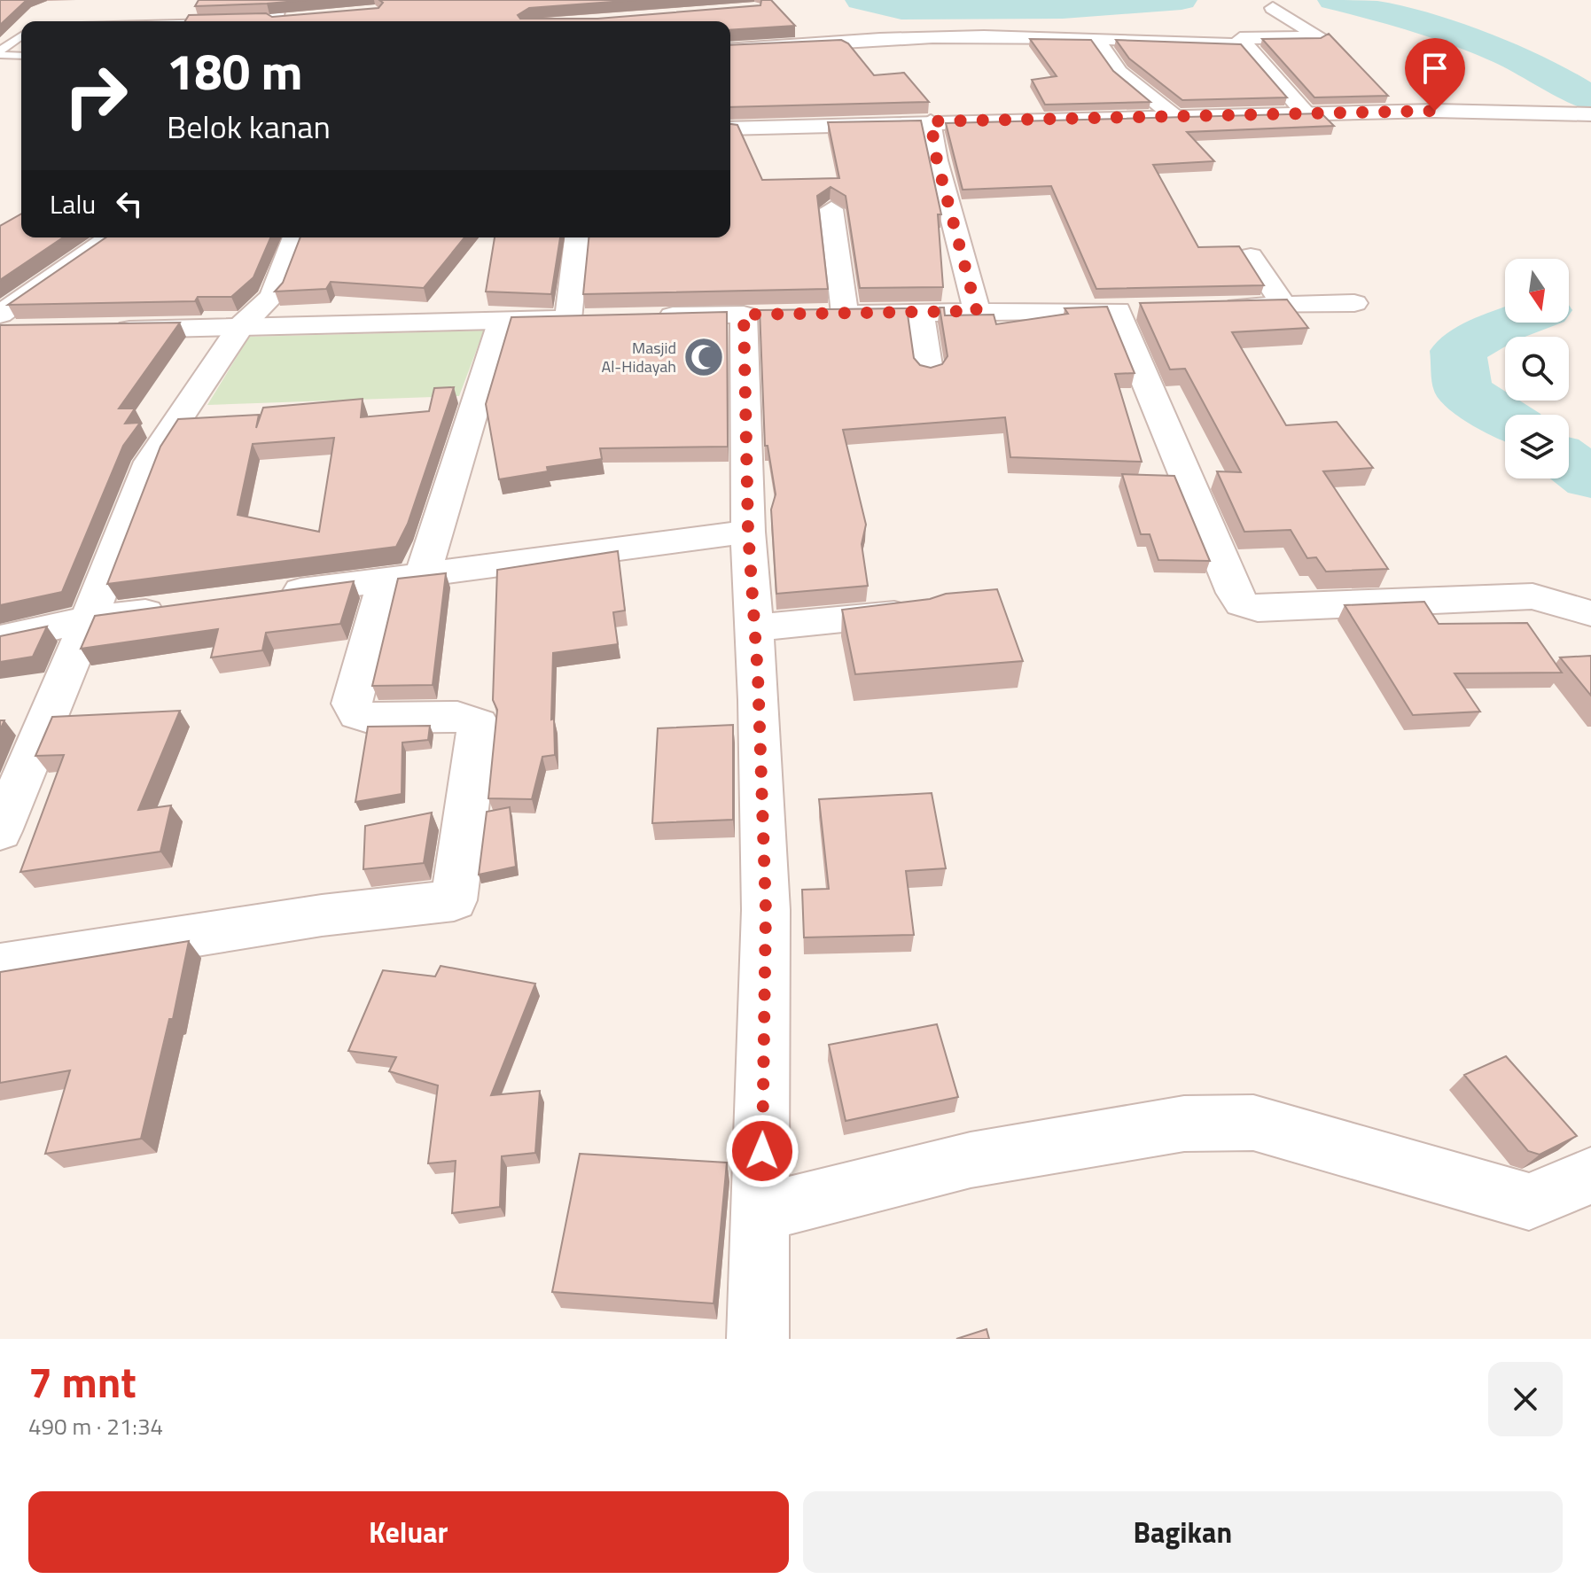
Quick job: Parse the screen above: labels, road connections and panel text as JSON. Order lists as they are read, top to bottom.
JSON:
{
  "places": {
    "mosque": ["Masjid Al-Hidayah"]
  },
  "north": "bottom",
  "page": {
    "turn": ["180 m", "Belok kanan"],
    "then": "Lalu",
    "heading": ["7 mnt", "490 m · 21:34"],
    "buttons": ["Keluar", "Bagikan"]
  }
}
